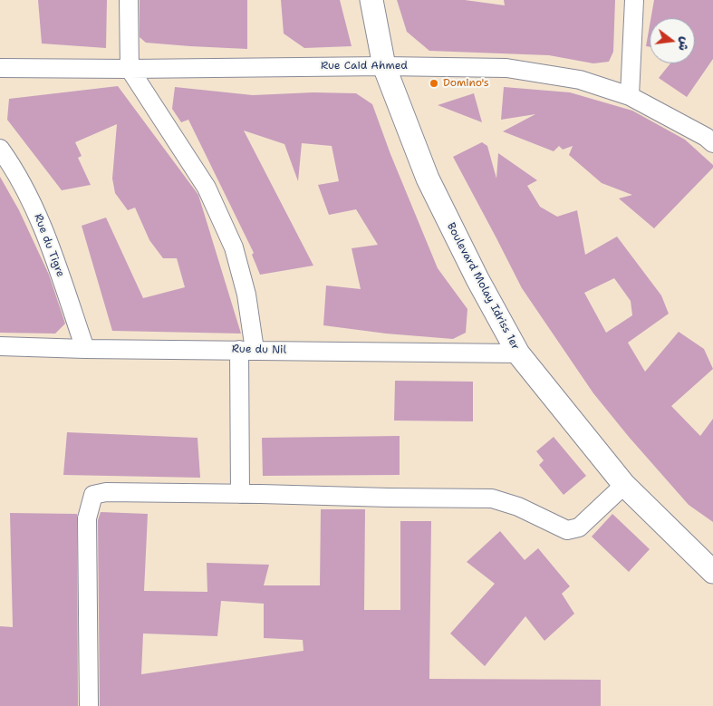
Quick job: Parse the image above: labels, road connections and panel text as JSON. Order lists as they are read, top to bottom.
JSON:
{
  "streets": {
    "street": [
      "Rue Caid Ahmed",
      "Rue du Tigre",
      "Boulevard Molay Idriss 1er",
      "Rue du Nil"
    ]
  },
  "crossings": [
    ["Rue Caid Ahmed", "Boulevard Molay Idriss 1er"],
    ["Rue du Tigre", "Rue du Nil"],
    ["Boulevard Molay Idriss 1er", "Rue du Nil"]
  ],
  "places": ["Domino's"],
  "north": "right"
}
